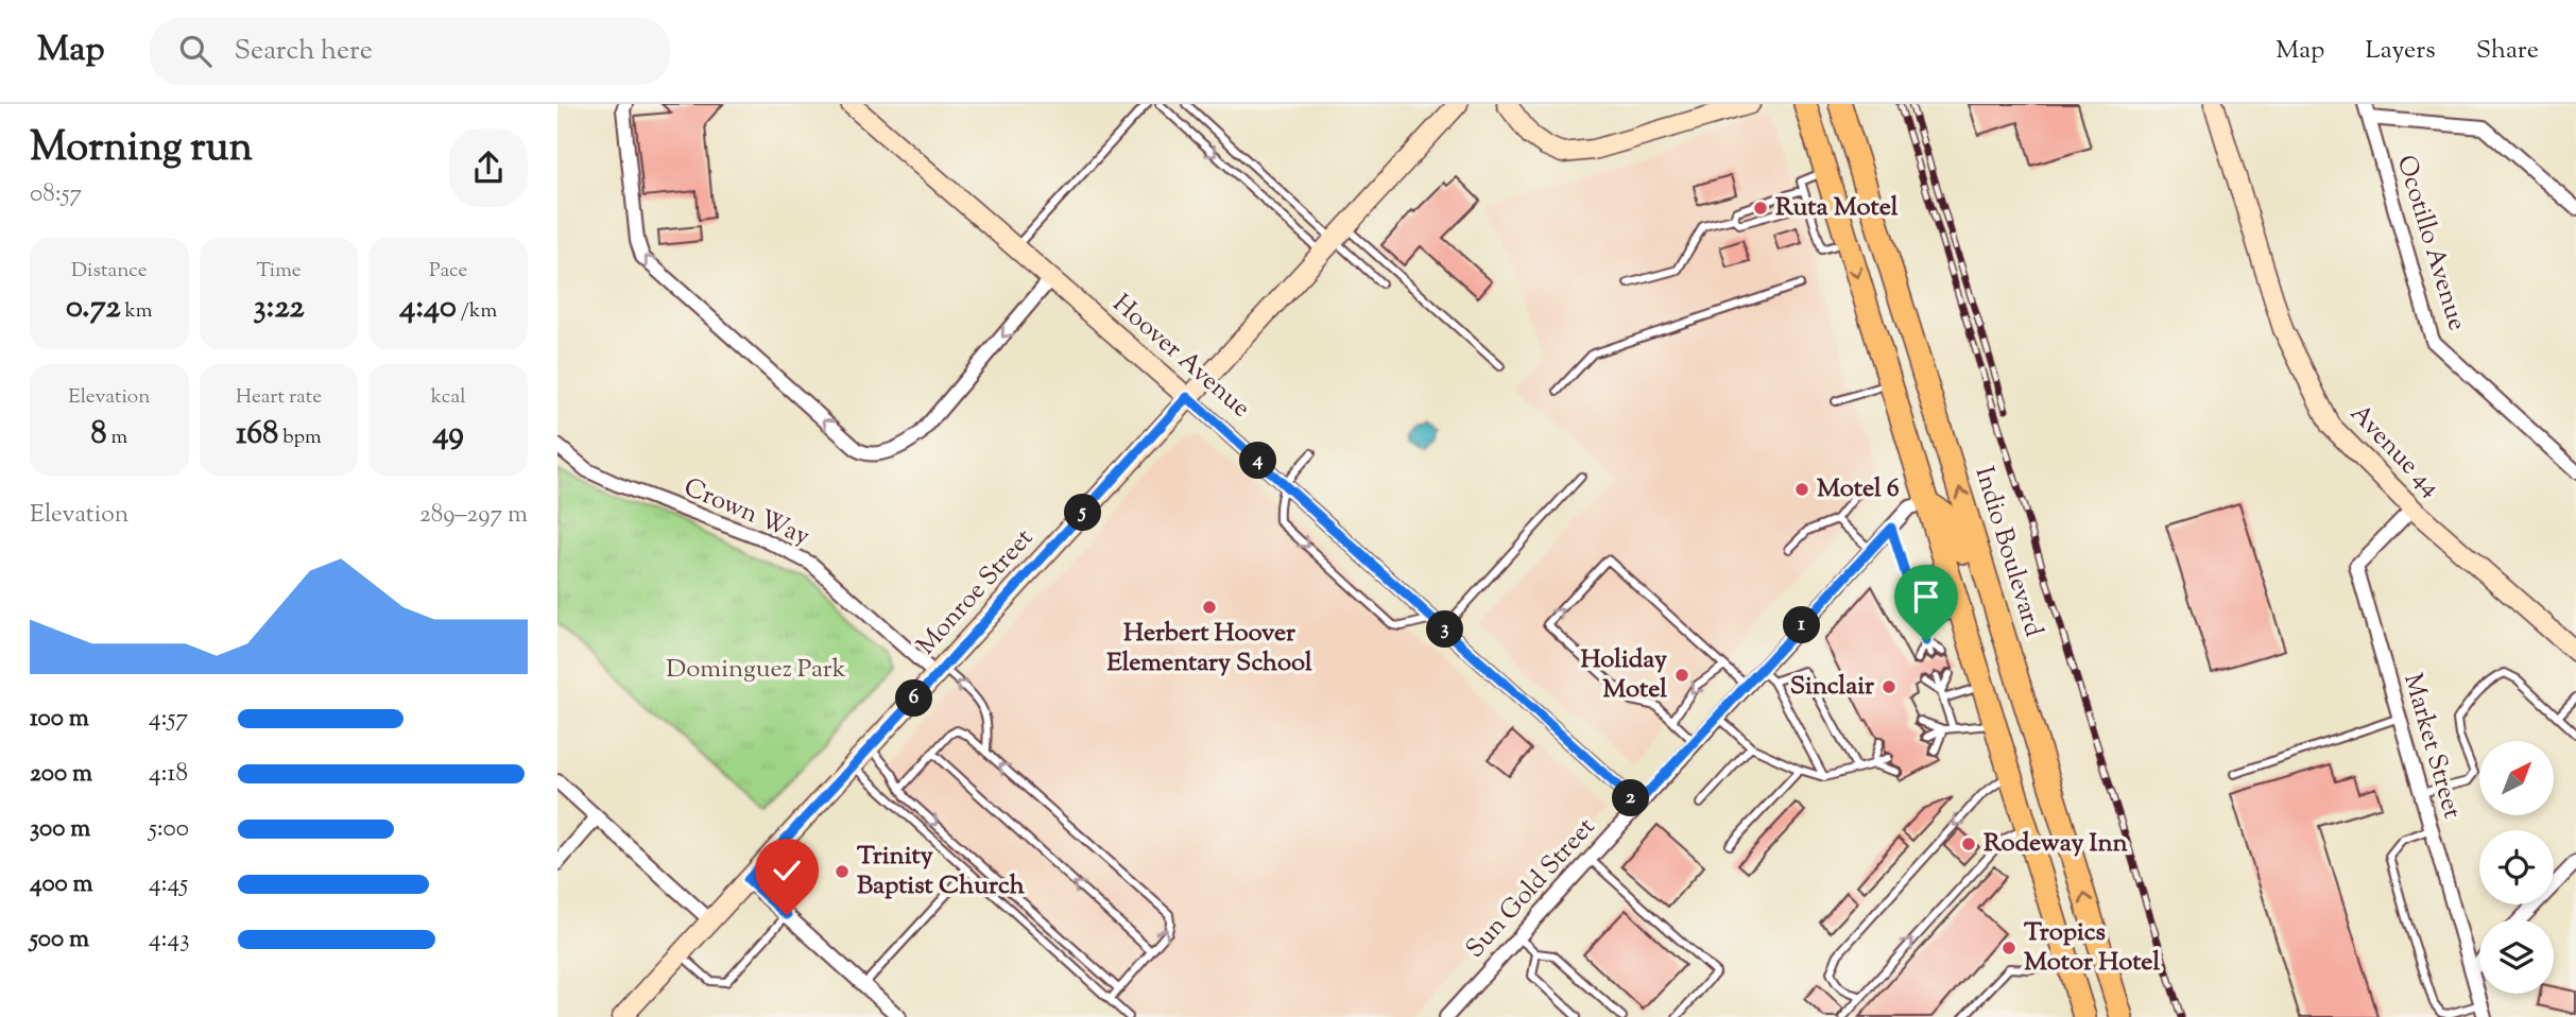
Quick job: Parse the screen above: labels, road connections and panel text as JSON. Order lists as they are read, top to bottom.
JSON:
{
  "streets": {
    "main road": [
      "Hoover Avenue",
      "Avenue 44",
      "Indio Boulevard",
      "Monroe Street"
    ],
    "street": [
      "Ocotillo Avenue",
      "Crown Way",
      "Market Street",
      "Sun Gold Street"
    ]
  },
  "crossings": [
    ["Hoover Avenue", "Monroe Street"],
    ["Hoover Avenue", "Sun Gold Street"],
    ["Avenue 44", "Market Street"],
    ["Crown Way", "Monroe Street"]
  ],
  "parks": ["Dominguez Park"],
  "places": [
    "Ruta Motel",
    "Motel 6",
    "Herbert Hoover Elementary School",
    "Holiday Motel",
    "Sinclair",
    "Rodeway Inn",
    "Trinity Baptist Church",
    "Tropics Motor Hotel"
  ],
  "north": "top right",
  "page": {
    "header": "Map",
    "search": "Search here",
    "nav": ["Map", "Layers", "Share"],
    "heading": ["Morning run", "08:57"],
    "stats": [
      ["Distance", "0.72 km"],
      ["Time", "3:22"],
      ["Pace", "4:40 /km"],
      ["Elevation", "8 m"],
      ["Heart rate", "168 bpm"],
      ["kcal", "49"]
    ],
    "pins": [
      "4",
      "5",
      "1",
      "3",
      "6",
      "2"
    ],
    "chart": ["Elevation", "289–297 m"],
    "list": [
      {
        "name": "100 m",
        "note": "4:57"
      },
      {
        "name": "200 m",
        "note": "4:18"
      },
      {
        "name": "300 m",
        "note": "5:00"
      },
      {
        "name": "400 m",
        "note": "4:45"
      },
      {
        "name": "500 m",
        "note": "4:43"
      }
    ]
  }
}
